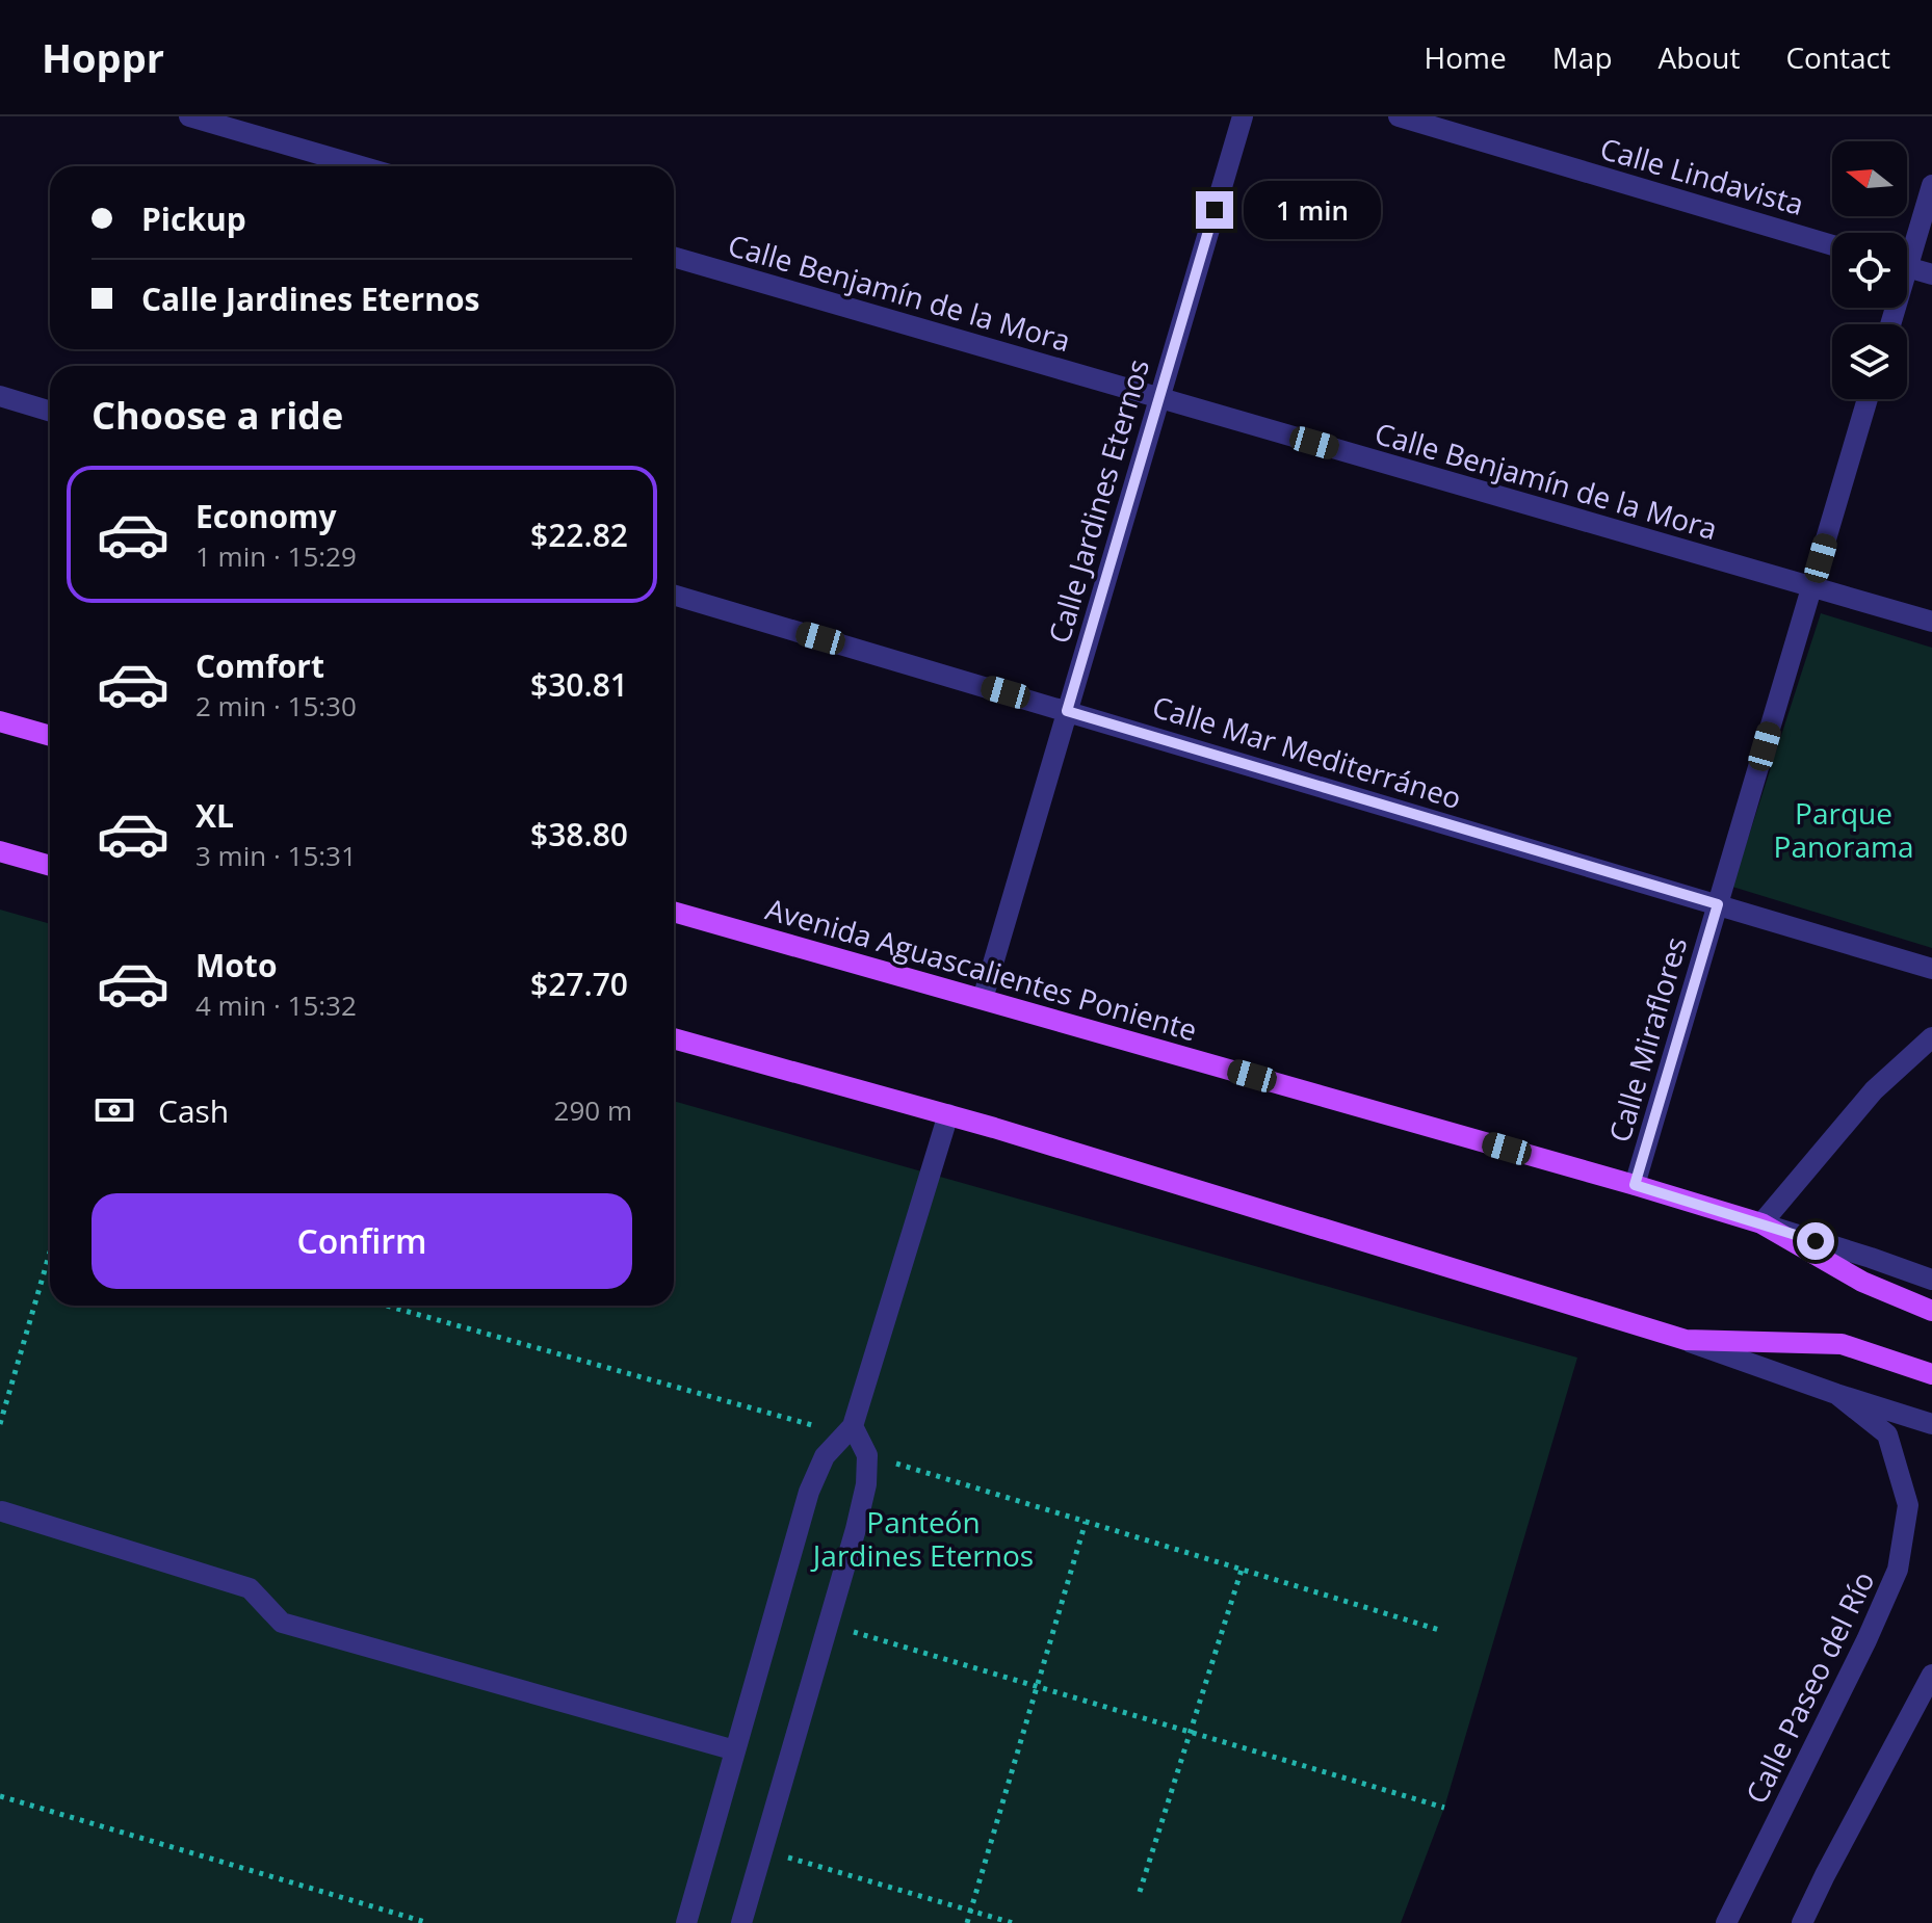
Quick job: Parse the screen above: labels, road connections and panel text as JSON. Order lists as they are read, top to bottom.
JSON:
{
  "streets": {
    "main road": ["Avenida Aguascalientes Poniente"],
    "street": [
      "Calle Lindavista",
      "Calle Benjamín de la Mora",
      "Calle Jardines Eternos",
      "Calle Mar Mediterráneo",
      "Calle Miraflores",
      "Calle Paseo del Río"
    ]
  },
  "crossings": [
    ["Calle Benjamín de la Mora", "Calle Jardines Eternos"],
    ["Calle Benjamín de la Mora", "Calle Miraflores"],
    ["Calle Jardines Eternos", "Calle Mar Mediterráneo"],
    ["Calle Jardines Eternos", "Avenida Aguascalientes Poniente"],
    ["Calle Mar Mediterráneo", "Calle Miraflores"],
    ["Avenida Aguascalientes Poniente", "Calle Miraflores"]
  ],
  "parks": ["Parque Panorama", "Panteón Jardines Eternos"],
  "north": "left",
  "page": {
    "header": "Hoppr",
    "nav": [
      "Home",
      "Map",
      "About",
      "Contact"
    ],
    "banner": ["Pickup", "Calle Jardines Eternos"],
    "bubble": "1 min",
    "heading": "Choose a ride",
    "list": [
      {
        "name": "Economy",
        "note": "1 min · 15:29",
        "value": "$22.82"
      },
      {
        "name": "Comfort",
        "note": "2 min · 15:30",
        "value": "$30.81"
      },
      {
        "name": "XL",
        "note": "3 min · 15:31",
        "value": "$38.80"
      },
      {
        "name": "Moto",
        "note": "4 min · 15:32",
        "value": "$27.70"
      }
    ],
    "pay": ["Cash", "290 m"],
    "buttons": "Confirm"
  }
}
